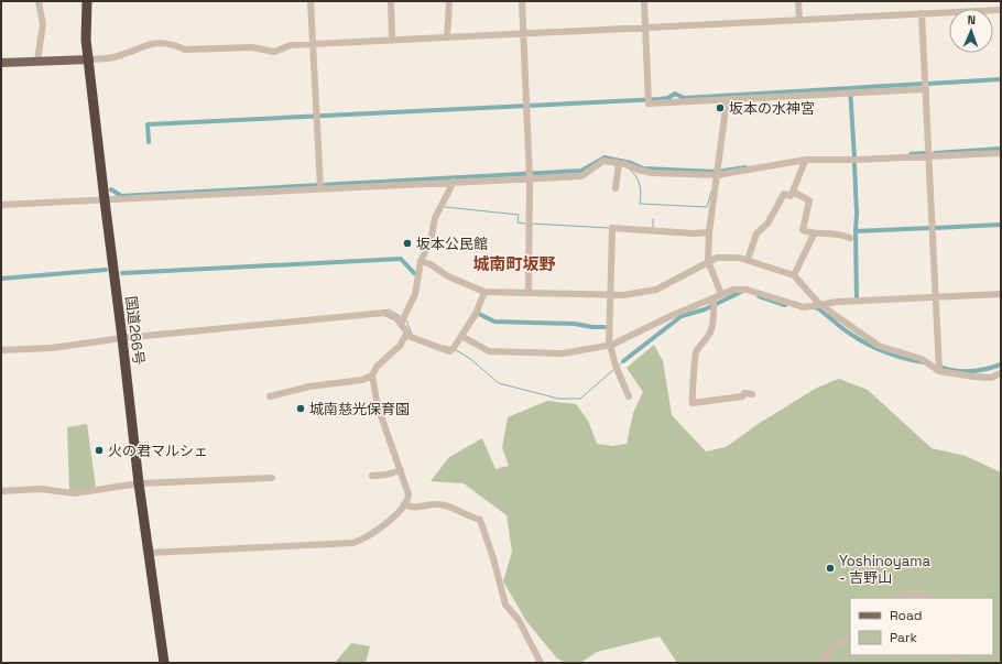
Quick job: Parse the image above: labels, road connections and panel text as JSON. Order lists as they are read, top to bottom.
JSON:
{
  "streets": {
    "highway": ["国道266号"]
  },
  "districts": ["城南町坂野"],
  "places": [
    "坂本の水神宮",
    "坂本公民館",
    "城南慈光保育園",
    "火の君マルシェ",
    "Yoshinoyama - 吉野山"
  ],
  "legend": ["Road", "Park"],
  "north": "top"
}
